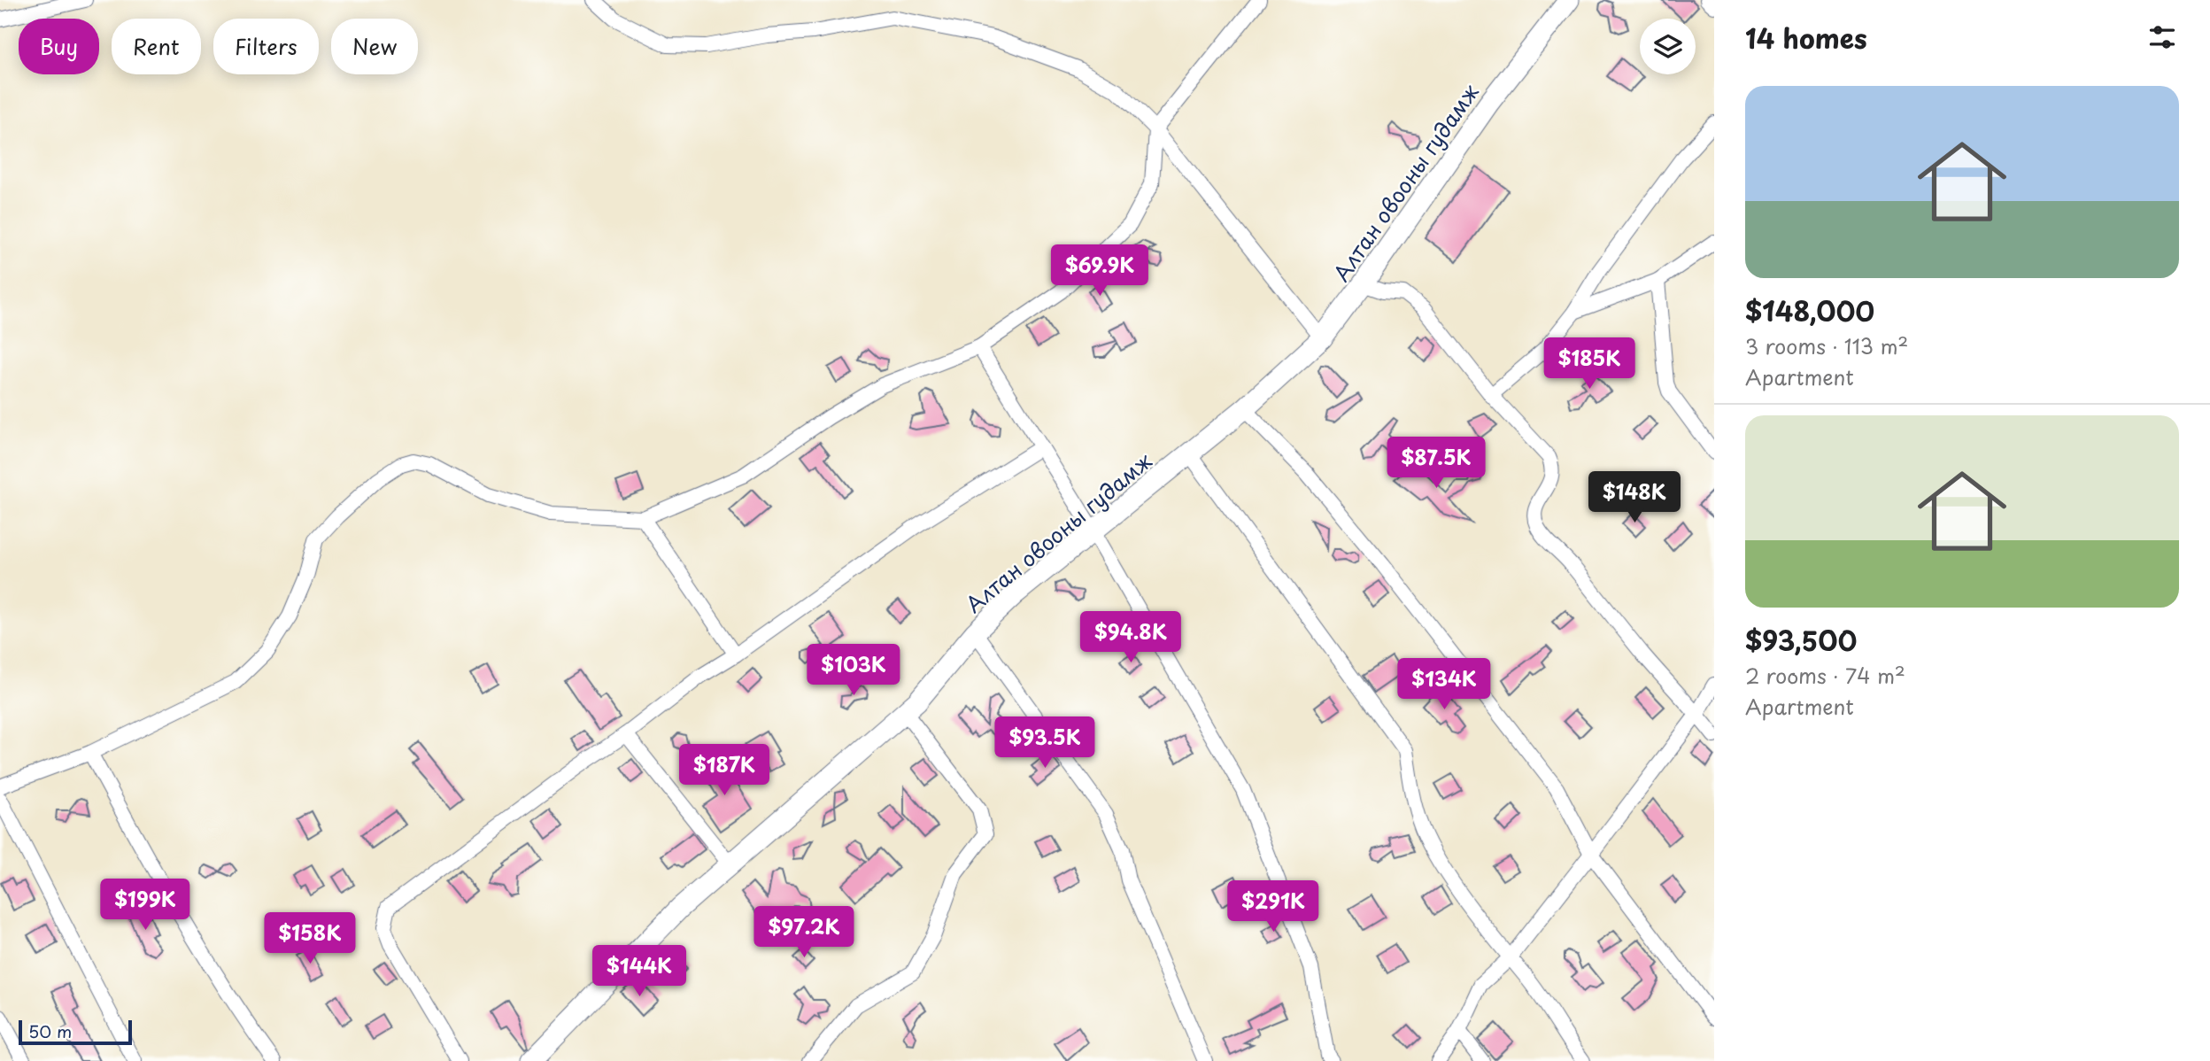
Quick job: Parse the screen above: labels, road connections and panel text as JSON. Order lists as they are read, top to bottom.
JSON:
{
  "streets": {
    "main road": ["Алтан овооны гудамж"]
  },
  "scale_bar": "50 m",
  "page": {
    "heading": "14 homes",
    "chip": [
      "Buy",
      "Rent",
      "Filters",
      "New"
    ],
    "list": [
      {
        "name": "$148,000",
        "note": "3 rooms · 113 m² · Apartment"
      },
      {
        "name": "$93,500",
        "note": "2 rooms · 74 m² · Apartment"
      }
    ],
    "price": [
      "$69.9K",
      "$185K",
      "$87.5K",
      "$148K",
      "$94.8K",
      "$103K",
      "$134K",
      "$93.5K",
      "$187K",
      "$199K",
      "$291K",
      "$97.2K",
      "$158K",
      "$144K"
    ],
    "scale": "50 m"
  }
}
